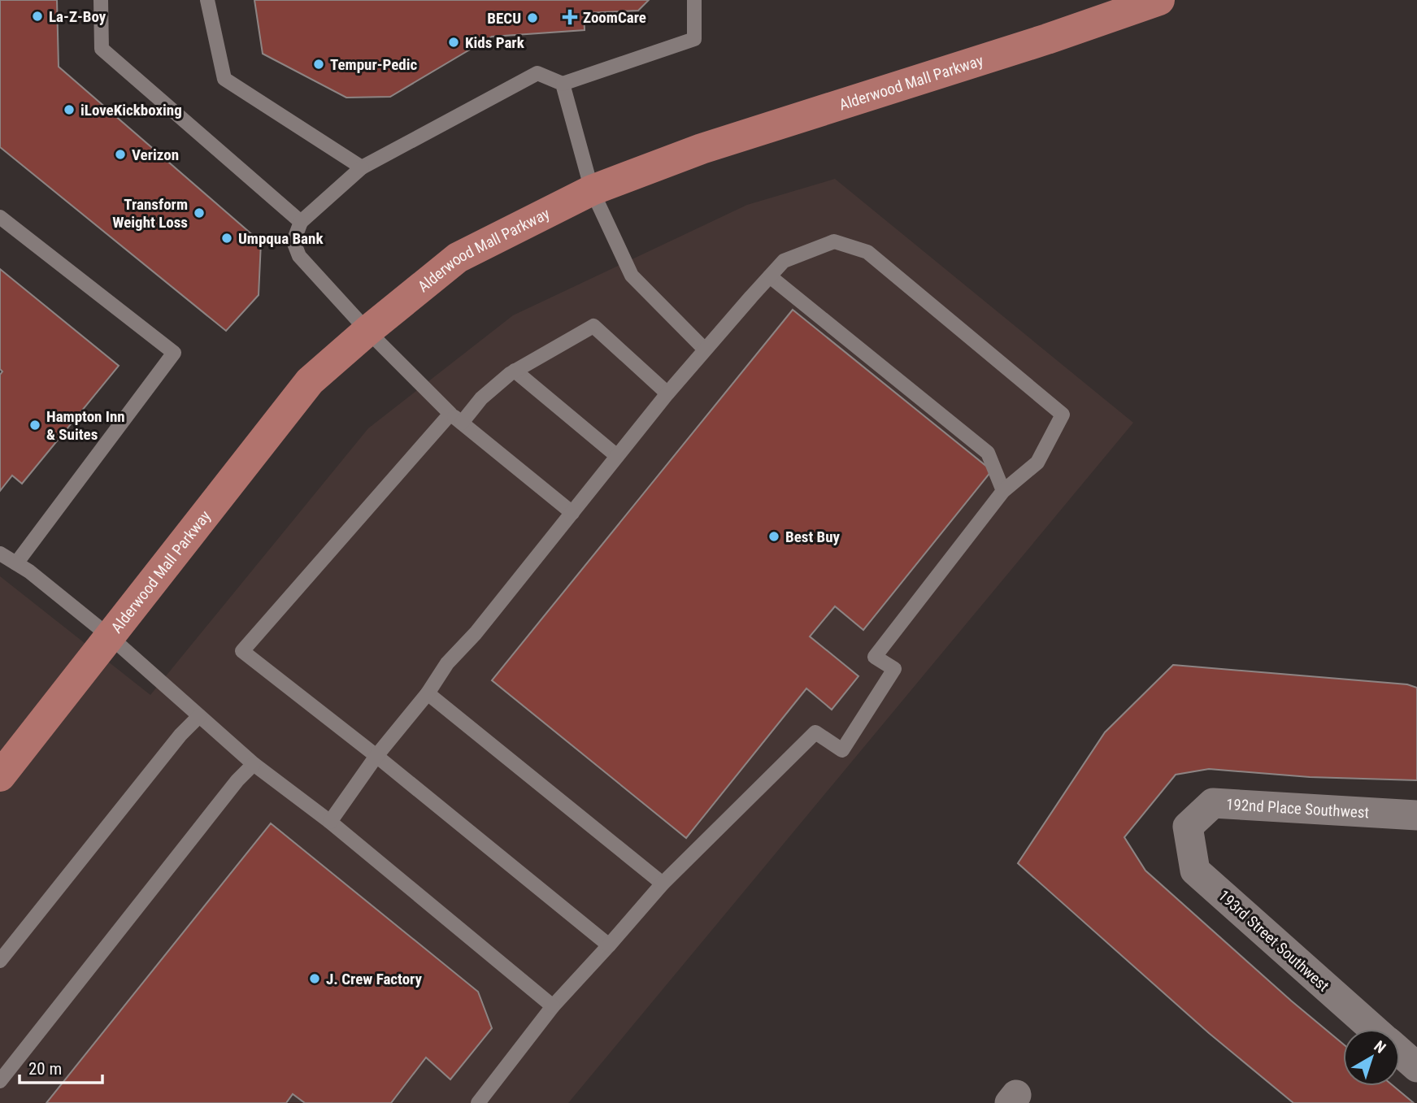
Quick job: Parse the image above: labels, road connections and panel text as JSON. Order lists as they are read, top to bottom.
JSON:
{
  "streets": {
    "main road": ["Alderwood Mall Parkway"],
    "street": ["192nd Place Southwest", "193rd Street Southwest"]
  },
  "crossings": [
    ["192nd Place Southwest", "193rd Street Southwest"]
  ],
  "places": {
    "other": [
      "La-Z-Boy",
      "BECU",
      "Kids Park",
      "Tempur-Pedic",
      "iLoveKickboxing",
      "Verizon",
      "Transform Weight Loss",
      "Umpqua Bank",
      "Hampton Inn & Suites",
      "Best Buy",
      "J. Crew Factory"
    ],
    "health": ["ZoomCare"]
  },
  "scale_bar": "20 m",
  "north": "top right"
}
